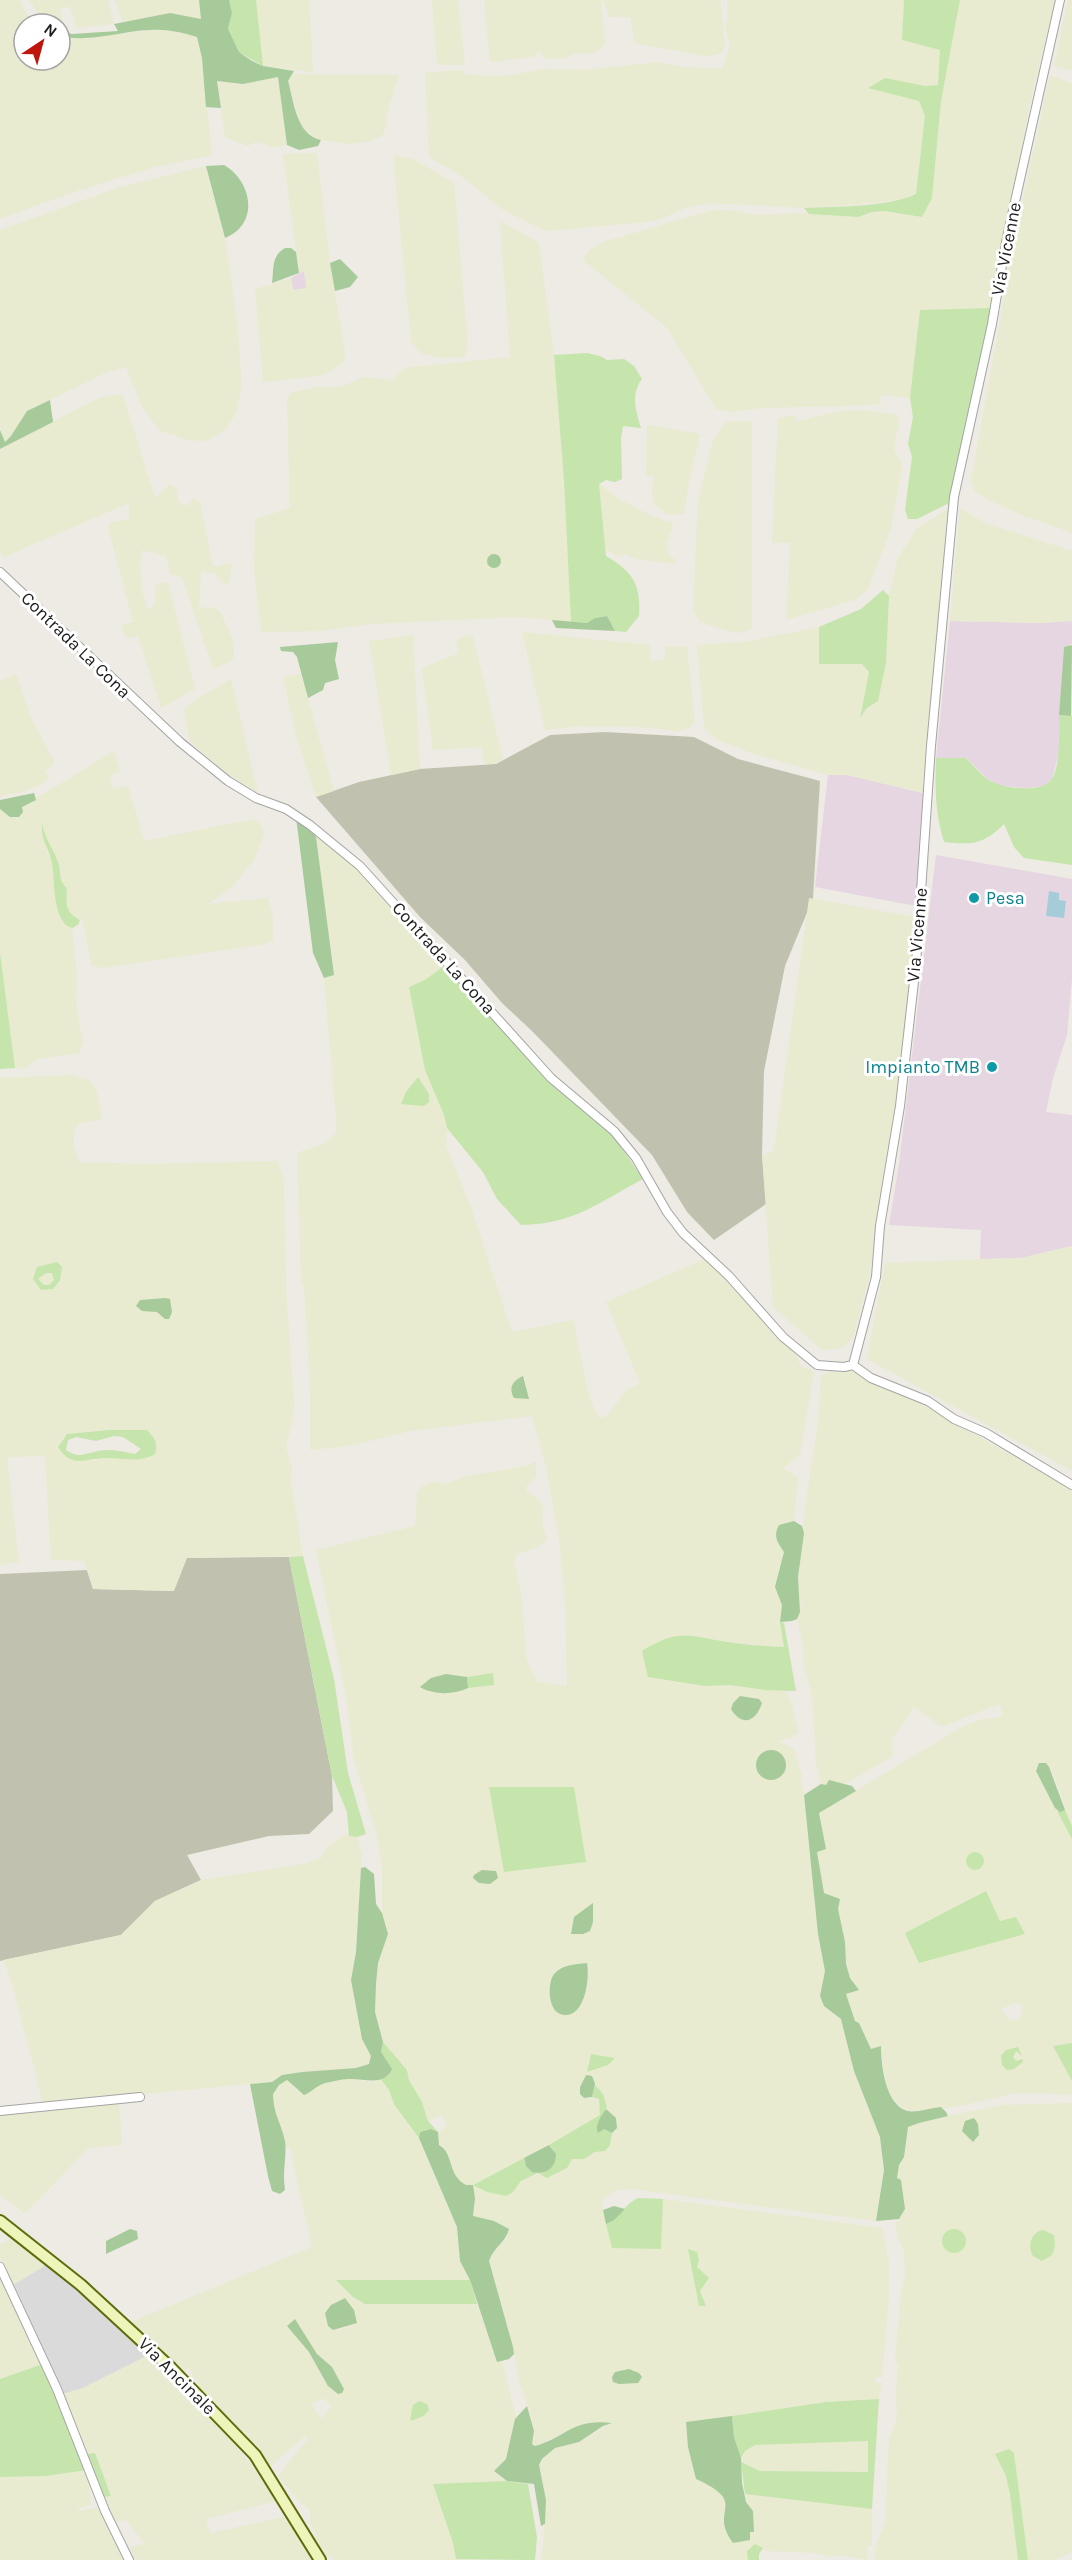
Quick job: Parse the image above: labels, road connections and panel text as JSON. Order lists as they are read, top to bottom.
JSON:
{
  "streets": {
    "main road": ["Via Ancinale"],
    "street": ["Via Vicenne", "Contrada La Cona"]
  },
  "crossings": [
    ["Via Vicenne", "Contrada La Cona"]
  ],
  "places": ["Pesa", "Impianto TMB"],
  "north": "top right"
}
